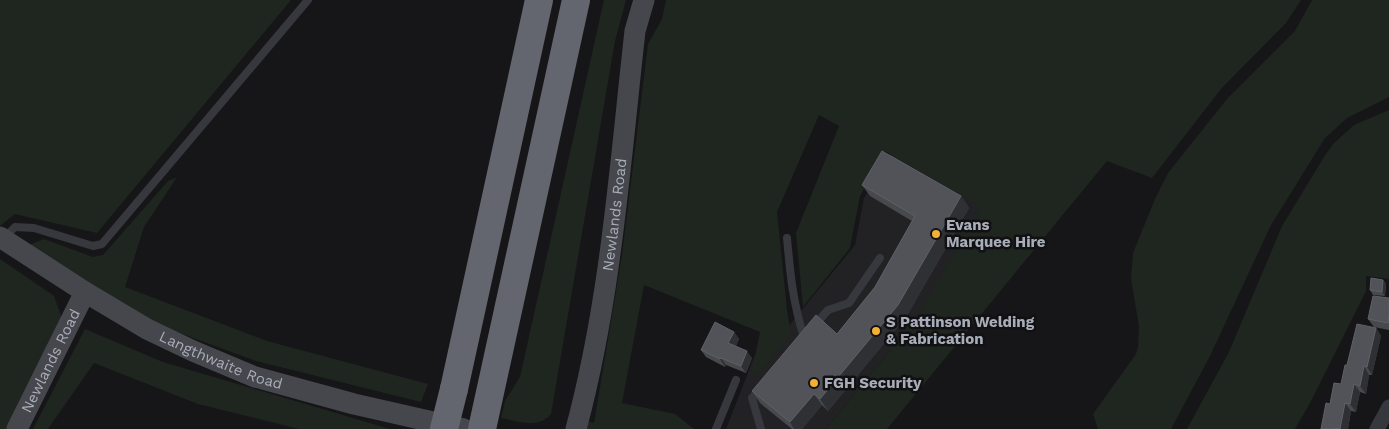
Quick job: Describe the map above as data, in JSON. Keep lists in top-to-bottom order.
{
  "streets": {
    "street": ["Newlands Road", "Langthwaite Road"]
  },
  "crossings": [
    ["Newlands Road", "Langthwaite Road"]
  ],
  "places": ["Evans Marquee Hire", "S Pattinson Welding & Fabrication", "FGH Security"]
}
